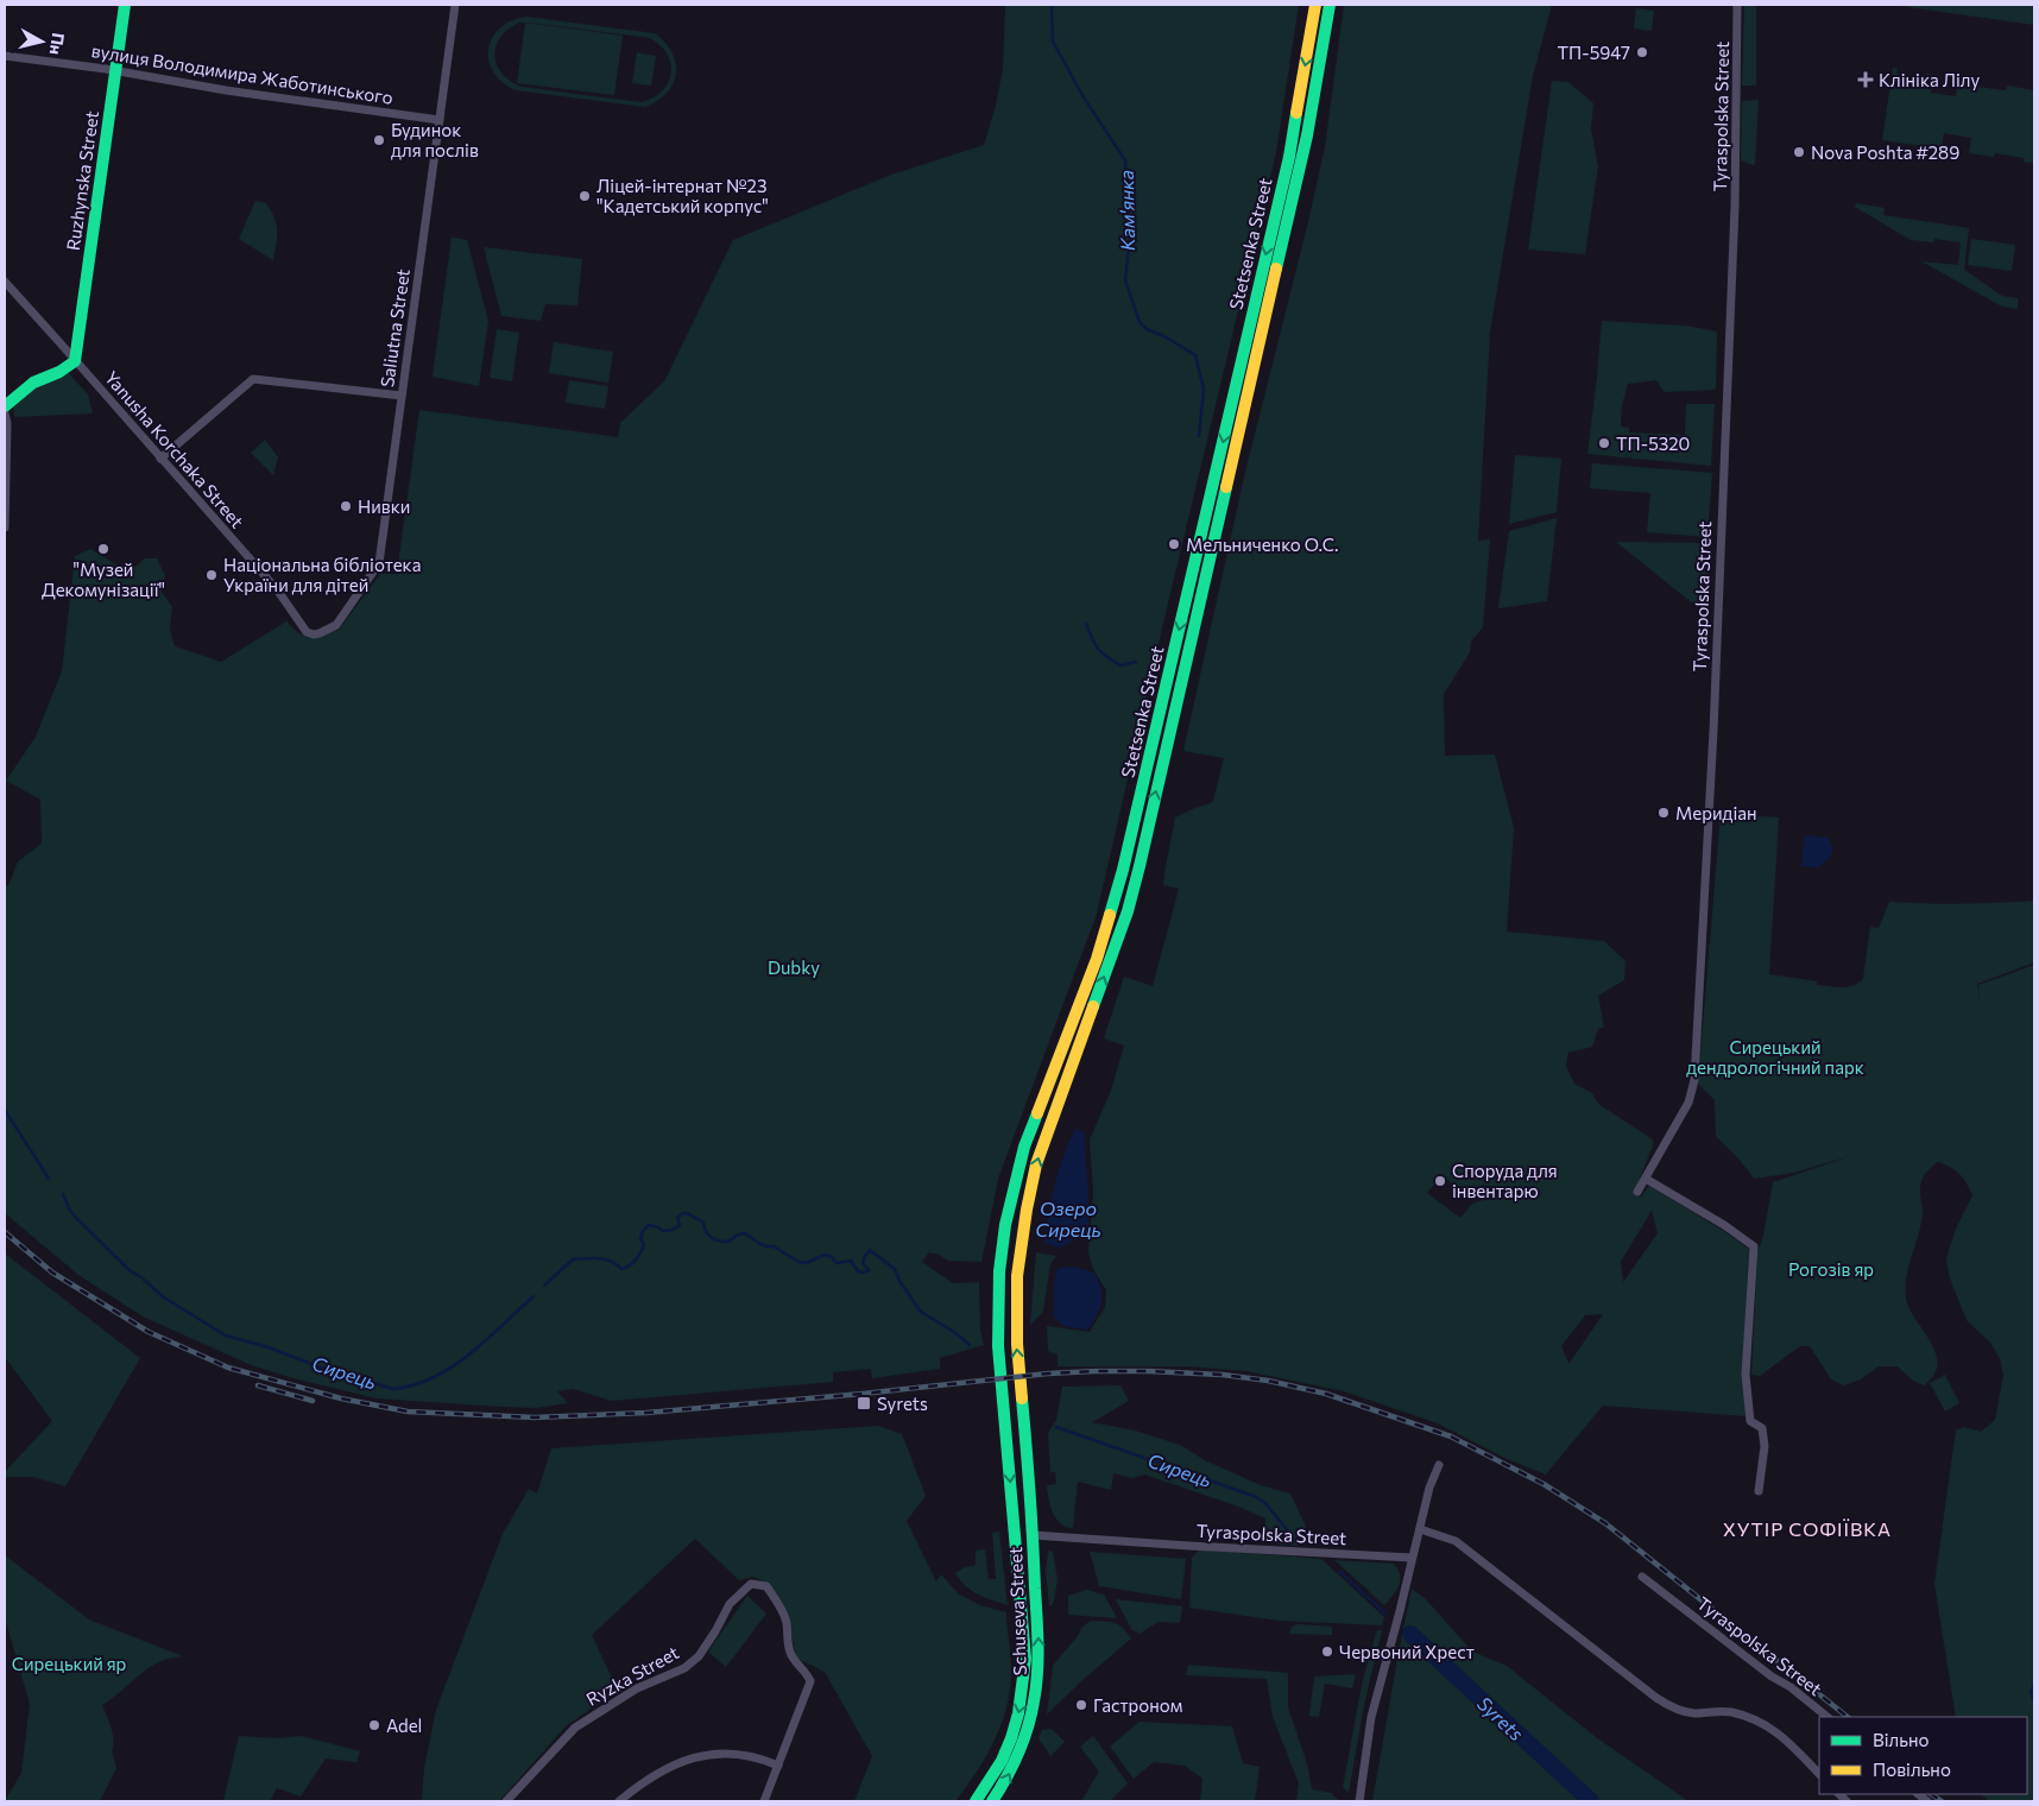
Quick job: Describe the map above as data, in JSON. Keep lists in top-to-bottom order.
{
  "streets": {
    "main road": ["Ruzhynska Street", "Stetsenka Street", "Schuseva Street"],
    "street": [
      "вулиця Володимира Жаботинського",
      "Tyraspolska Street",
      "Saliutna Street",
      "Yanusha Korchaka Street",
      "Ryzka Street"
    ]
  },
  "crossings": [
    ["вулиця Володимира Жаботинського", "Ruzhynska Street"],
    ["вулиця Володимира Жаботинського", "Saliutna Street"],
    ["Tyraspolska Street", "Schuseva Street"],
    ["Ruzhynska Street", "Yanusha Korchaka Street"],
    ["Stetsenka Street", "Schuseva Street"],
    ["Saliutna Street", "Yanusha Korchaka Street"]
  ],
  "districts": ["ХУТІР СОФІЇВКА"],
  "water": [
    "Кам'янка",
    "Озеро Сирець",
    "Сирець",
    "Syrets"
  ],
  "parks": [
    "Dubky",
    "Сирецький дендрологічний парк",
    "Рогозів яр",
    "Сирецький яр"
  ],
  "places": {
    "other": [
      "ТП-5947",
      "Будинок для послів",
      "Nova Poshta #289",
      "Ліцей-інтернат №23 \"Кадетський корпус\"",
      "ТП-5320",
      "Нивки",
      "Мельниченко О.С.",
      "\"Музей Декомунізації\"",
      "Національна бібліотека України для дітей",
      "Меридіан",
      "Споруда для інвентарю",
      "Червоний Хрест",
      "Гастроном",
      "Adel"
    ],
    "health": ["Клініка Лілу"],
    "transit": ["Syrets"]
  },
  "legend": ["Вільно", "Повільно"],
  "north": "right"
}
